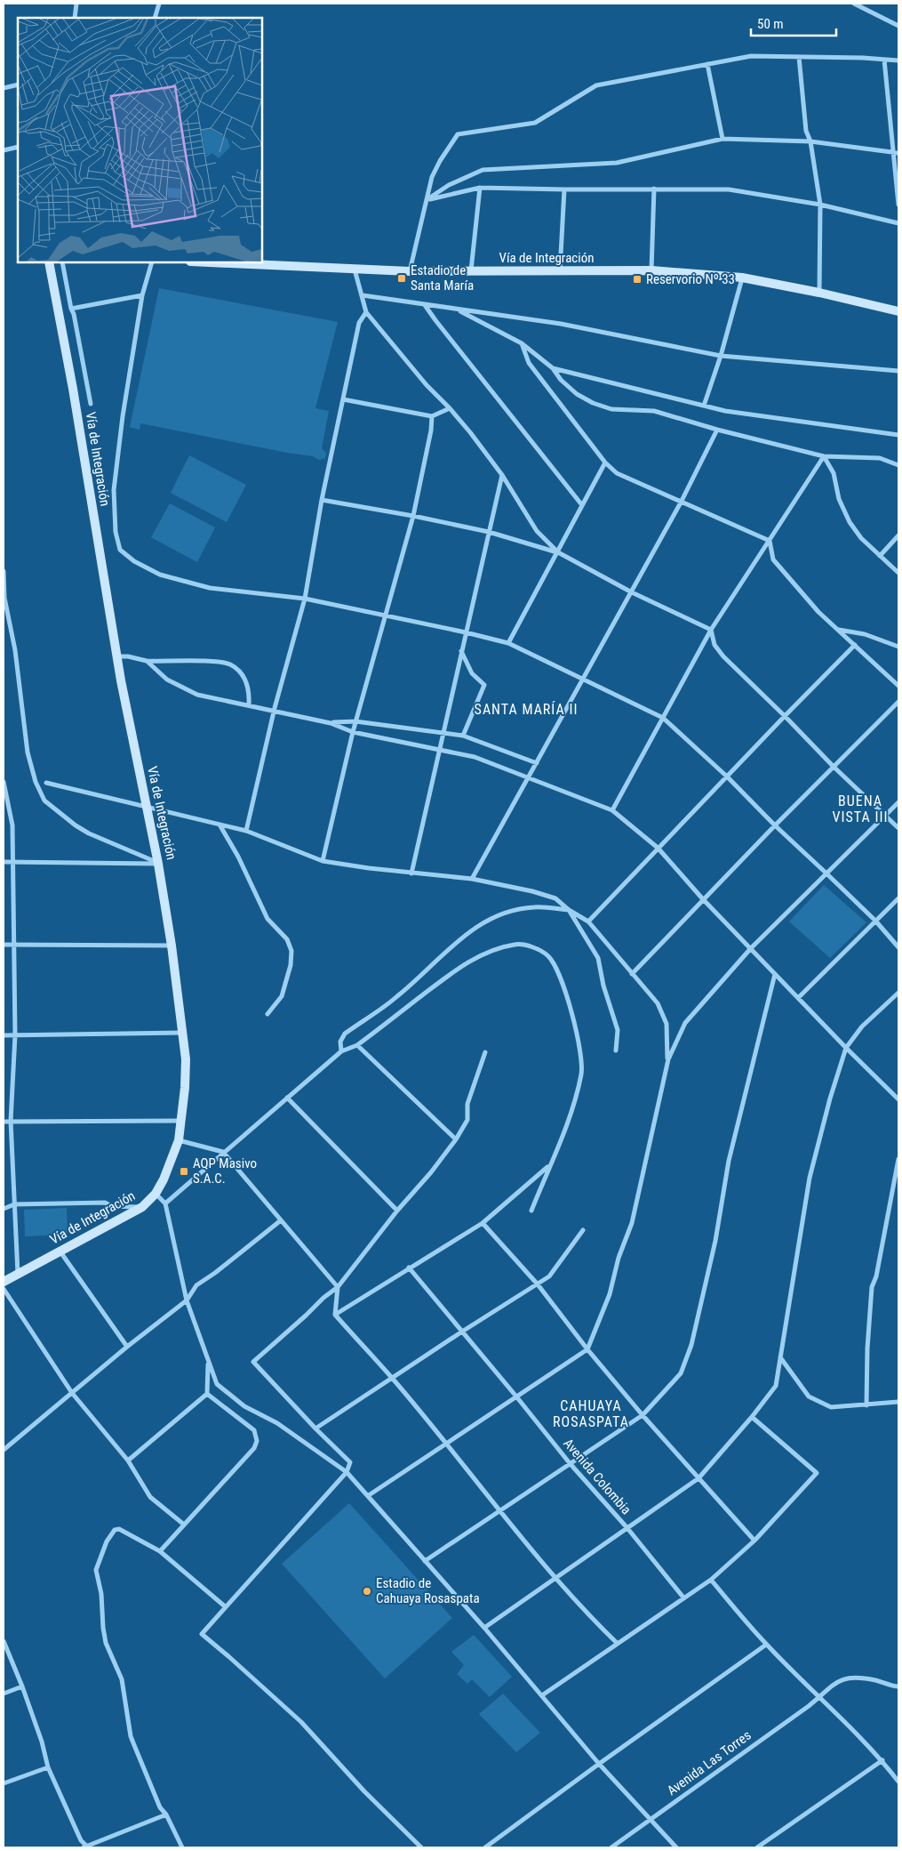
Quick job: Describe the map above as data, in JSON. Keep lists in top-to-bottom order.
{
  "streets": {
    "main road": ["Vía de Integración"],
    "street": ["Avenida Colombia", "Avenida Las Torres"]
  },
  "districts": ["SANTA MARÍA II", "BUENA VISTA III", "CAHUAYA ROSASPATA"],
  "places": {
    "transit": ["Estadio de Santa María", "Reservorio Nº 33", "AQP Masivo S.A.C."],
    "other": ["Estadio de Cahuaya Rosaspata"]
  },
  "scale_bar": "50 m"
}
